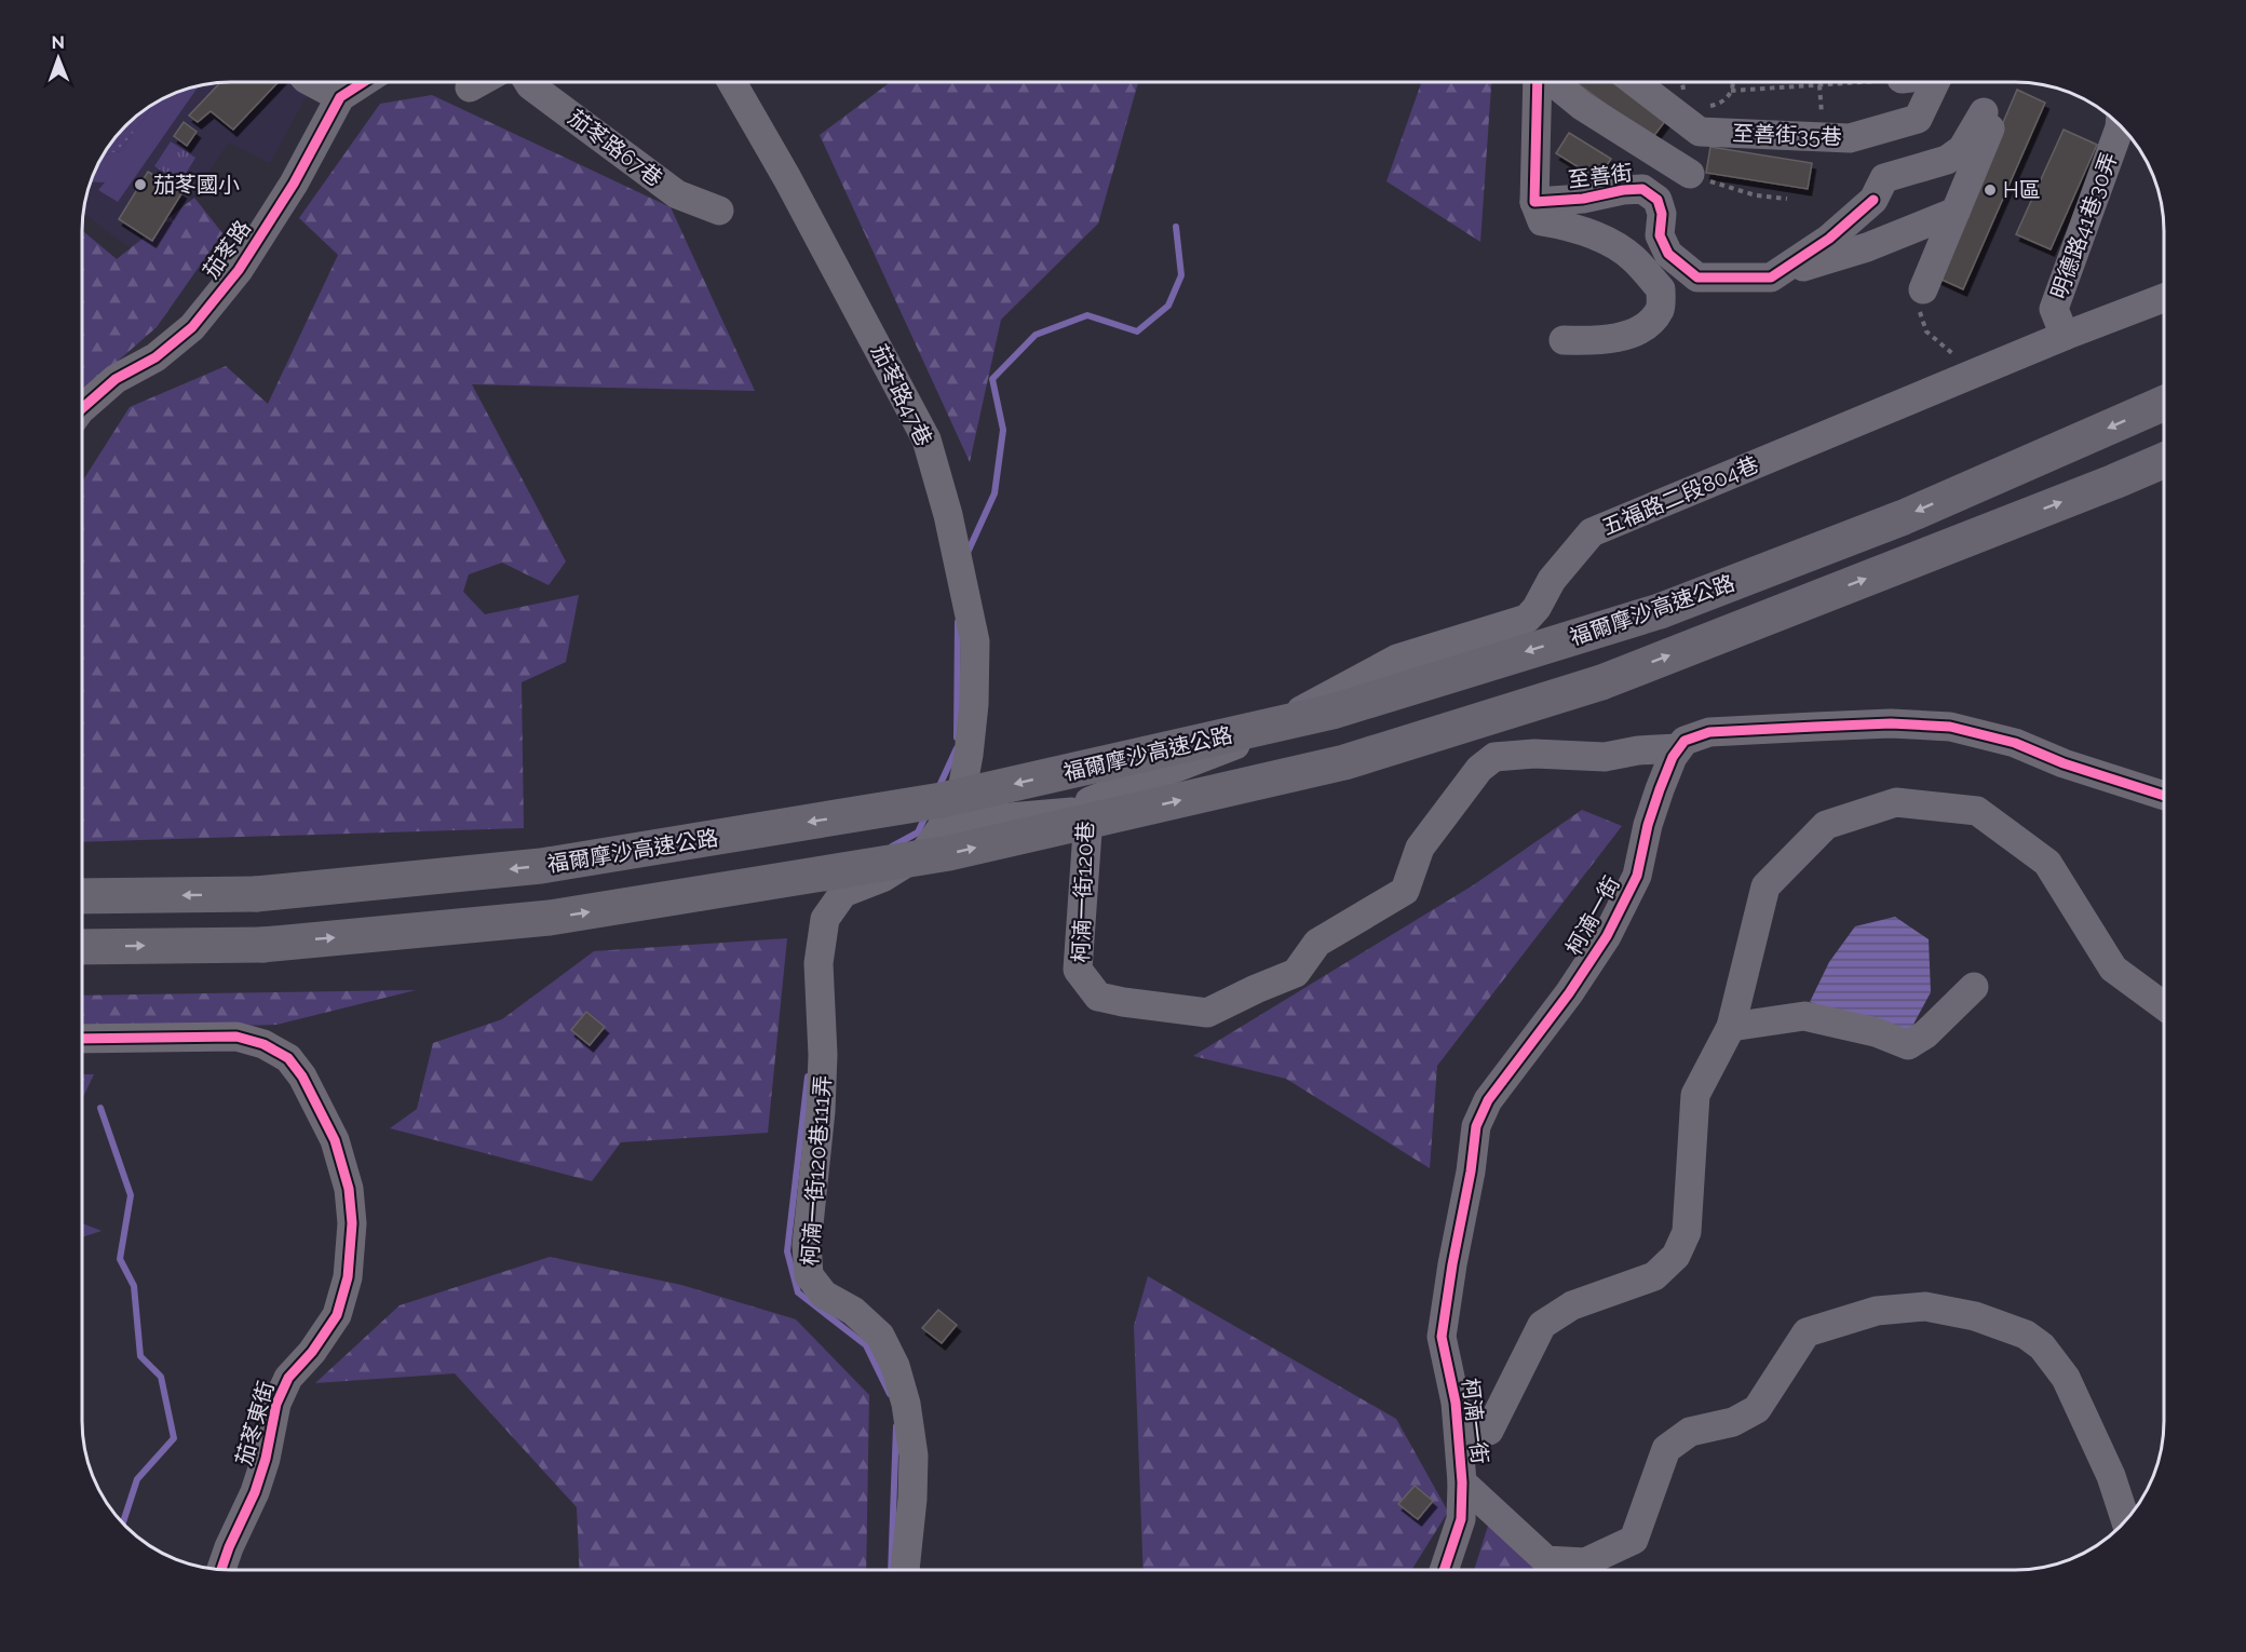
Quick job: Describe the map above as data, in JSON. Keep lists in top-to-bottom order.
{
  "streets": {
    "highway": ["福爾摩沙高速公路"],
    "street": [
      "至善街35巷",
      "茄苳路67巷",
      "至善街",
      "明德路41巷30弄",
      "茄苳路",
      "茄苳路47巷",
      "五福路二段804巷",
      "柯湳一街120巷",
      "柯湳一街",
      "柯湳一街120巷111弄",
      "茄苳東街"
    ]
  },
  "crossings": [
    ["明德路41巷30弄", "五福路二段804巷"],
    ["茄苳路47巷", "柯湳一街120巷"],
    ["茄苳路47巷", "柯湳一街120巷111弄"],
    ["五福路二段804巷", "柯湳一街120巷"],
    ["柯湳一街120巷", "柯湳一街"],
    ["柯湳一街120巷", "柯湳一街120巷111弄"]
  ],
  "places": ["茄苳國小", "H區"],
  "north": "top"
}
